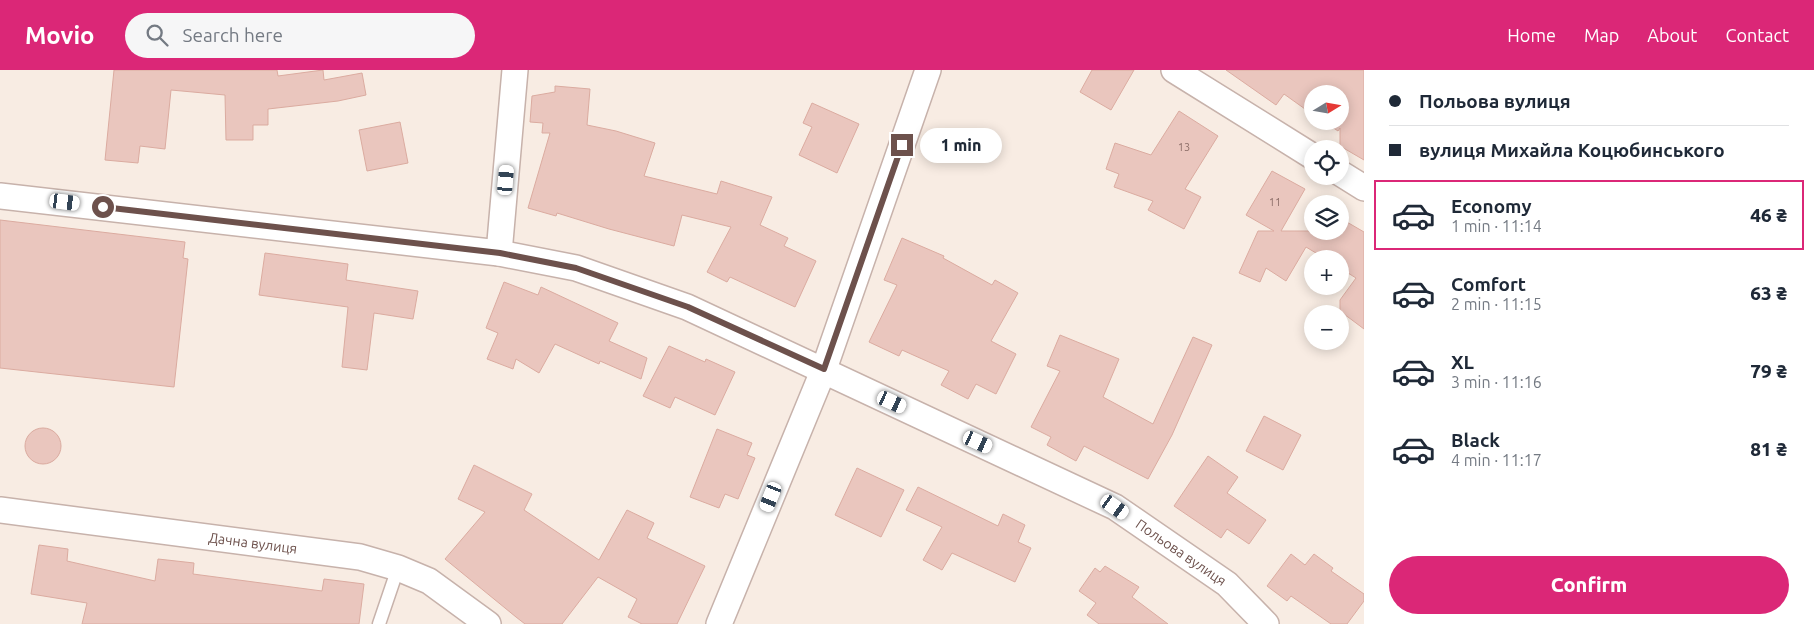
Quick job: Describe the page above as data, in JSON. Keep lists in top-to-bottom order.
{
  "streets": {
    "street": ["Дачна вулиця", "Польова вулиця"]
  },
  "house_numbers": ["13", "11"],
  "north": "right",
  "page": {
    "header": "Movio",
    "search": "Search here",
    "nav": [
      "Home",
      "Map",
      "About",
      "Contact"
    ],
    "banner": ["Польова вулиця", "вулиця Михайла Коцюбинського"],
    "map_buttons": ["+", "−"],
    "bubble": "1 min",
    "list": [
      {
        "name": "Economy",
        "note": "1 min · 11:14",
        "value": "46 ₴"
      },
      {
        "name": "Comfort",
        "note": "2 min · 11:15",
        "value": "63 ₴"
      },
      {
        "name": "XL",
        "note": "3 min · 11:16",
        "value": "79 ₴"
      },
      {
        "name": "Black",
        "note": "4 min · 11:17",
        "value": "81 ₴"
      }
    ],
    "buttons": "Confirm"
  }
}
